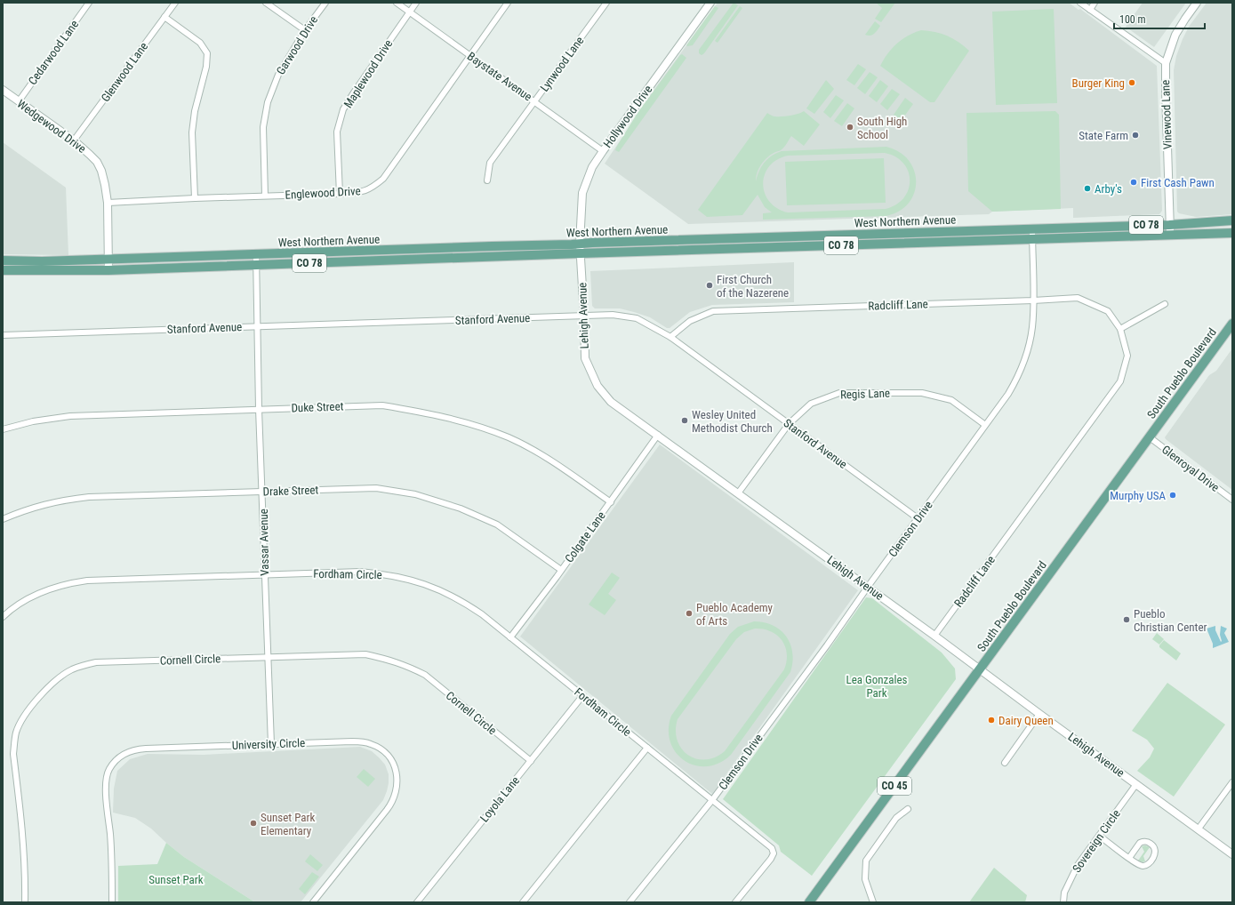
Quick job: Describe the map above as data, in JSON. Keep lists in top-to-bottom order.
{
  "streets": {
    "main road": [
      "West Northern Avenue",
      "CO 78",
      "South Pueblo Boulevard",
      "CO 45"
    ],
    "street": [
      "Garwood Drive",
      "Cedarwood Lane",
      "Lynwood Lane",
      "Glenwood Lane",
      "Maplewood Drive",
      "Baystate Avenue",
      "Vinewood Lane",
      "Hollywood Drive",
      "Wedgewood Drive",
      "Englewood Drive",
      "Radcliff Lane",
      "Lehigh Avenue",
      "Stanford Avenue",
      "Regis Lane",
      "Duke Street",
      "Glenroyal Drive",
      "Drake Street",
      "Clemson Drive",
      "Colgate Lane",
      "Vassar Avenue",
      "Fordham Circle",
      "Cornell Circle",
      "University Circle",
      "Loyola Lane",
      "Sovereign Circle"
    ]
  },
  "crossings": [
    ["Garwood Drive", "Englewood Drive"],
    ["Cedarwood Lane", "Wedgewood Drive"],
    ["Lynwood Lane", "Baystate Avenue"],
    ["Glenwood Lane", "Wedgewood Drive"],
    ["Maplewood Drive", "Baystate Avenue"],
    ["Maplewood Drive", "Englewood Drive"],
    ["Baystate Avenue", "Hollywood Drive"],
    ["Baystate Avenue", "Englewood Drive"],
    ["Vinewood Lane", "West Northern Avenue"],
    ["Hollywood Drive", "West Northern Avenue"],
    ["Hollywood Drive", "Lehigh Avenue"],
    ["Wedgewood Drive", "Englewood Drive"],
    ["Wedgewood Drive", "West Northern Avenue"],
    ["West Northern Avenue", "Lehigh Avenue"],
    ["West Northern Avenue", "Clemson Drive"],
    ["West Northern Avenue", "Vassar Avenue"],
    ["Radcliff Lane", "Lehigh Avenue"],
    ["Radcliff Lane", "Stanford Avenue"],
    ["Radcliff Lane", "Clemson Drive"],
    ["Lehigh Avenue", "Stanford Avenue"],
    ["Lehigh Avenue", "South Pueblo Boulevard"],
    ["Lehigh Avenue", "Regis Lane"],
    ["Lehigh Avenue", "Clemson Drive"],
    ["Lehigh Avenue", "Colgate Lane"],
    ["Lehigh Avenue", "Sovereign Circle"],
    ["Stanford Avenue", "Regis Lane"],
    ["Stanford Avenue", "Clemson Drive"],
    ["Stanford Avenue", "Vassar Avenue"],
    ["South Pueblo Boulevard", "Glenroyal Drive"],
    ["Regis Lane", "Clemson Drive"],
    ["Duke Street", "Colgate Lane"],
    ["Duke Street", "Vassar Avenue"],
    ["Drake Street", "Colgate Lane"],
    ["Drake Street", "Vassar Avenue"],
    ["Clemson Drive", "Fordham Circle"],
    ["Colgate Lane", "Fordham Circle"],
    ["Vassar Avenue", "Fordham Circle"],
    ["Vassar Avenue", "Cornell Circle"],
    ["Vassar Avenue", "University Circle"],
    ["Fordham Circle", "Loyola Lane"],
    ["Cornell Circle", "Loyola Lane"]
  ],
  "parks": ["Lea Gonzales Park", "Sunset Park"],
  "places": [
    "Burger King",
    "South High School",
    "State Farm",
    "First Cash Pawn",
    "Arby's",
    "First Church of the Nazerene",
    "Wesley United Methodist Church",
    "Murphy USA",
    "Pueblo Academy of Arts",
    "Pueblo Christian Center",
    "Dairy Queen",
    "Sunset Park Elementary"
  ],
  "scale_bar": "100 m"
}
